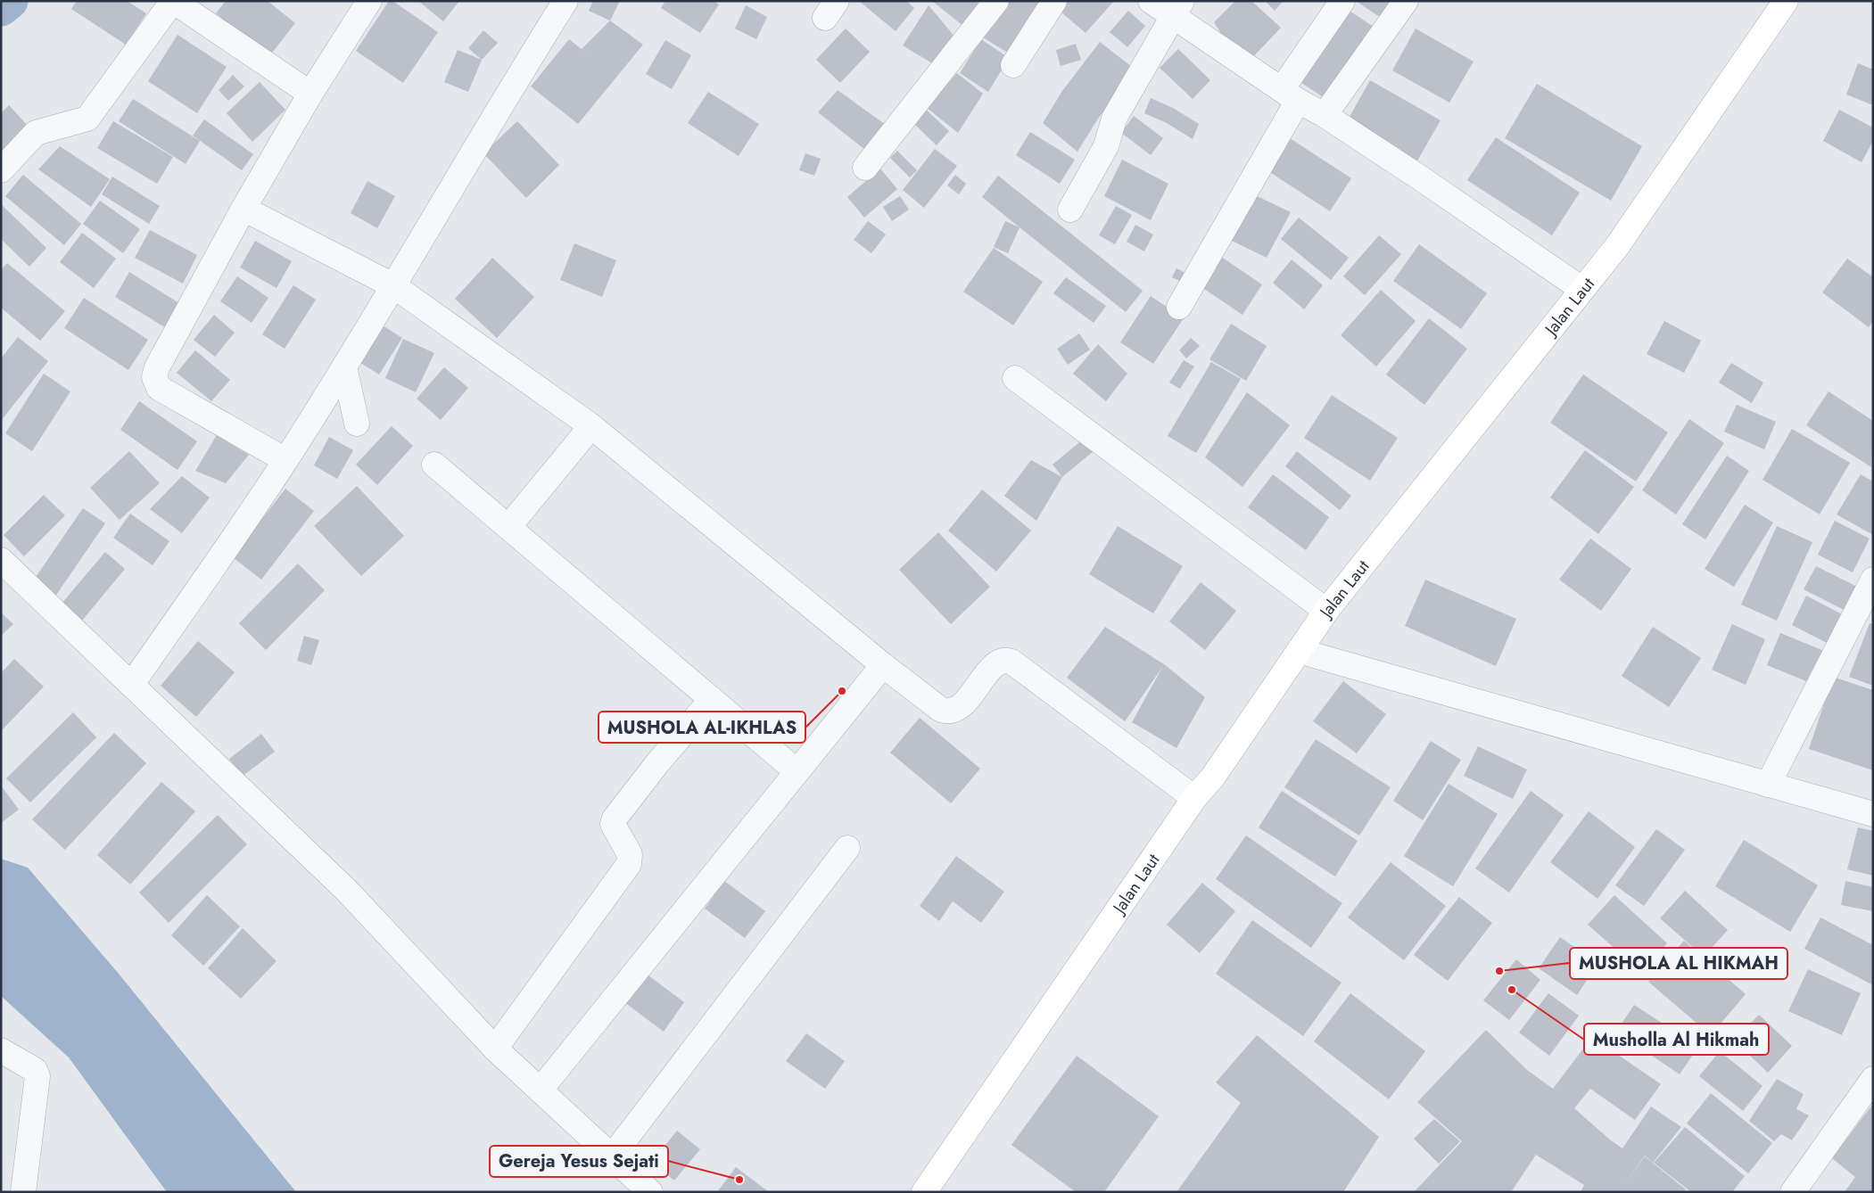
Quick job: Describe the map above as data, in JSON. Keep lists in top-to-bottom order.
{
  "streets": {
    "street": ["Jalan Laut"]
  },
  "places": [
    "MUSHOLA AL-IKHLAS",
    "MUSHOLA AL HIKMAH",
    "Musholla Al Hikmah",
    "Gereja Yesus Sejati"
  ]
}
